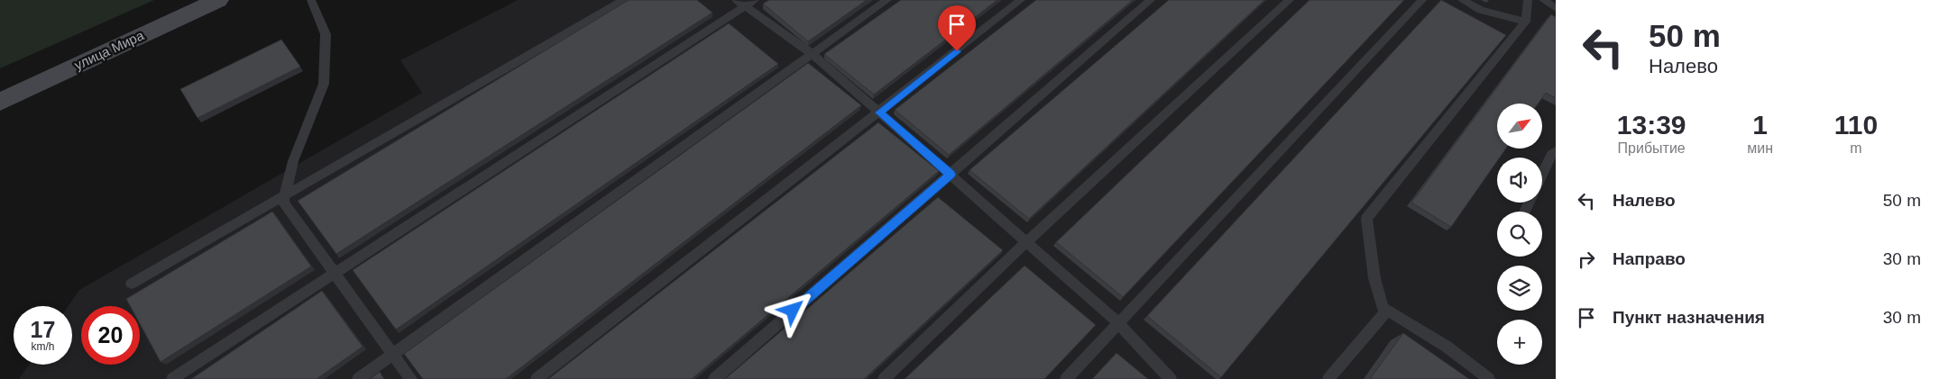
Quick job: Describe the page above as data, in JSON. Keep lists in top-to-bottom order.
{
  "streets": {
    "main road": ["улица Мира"]
  },
  "north": "top right",
  "page": {
    "turn": ["50 m", "Налево"],
    "eta": [
      "13:39",
      "Прибытие",
      "1",
      "мин",
      "110",
      "m"
    ],
    "map_buttons": "+",
    "list": [
      {
        "name": "Налево",
        "value": "50 m"
      },
      {
        "name": "Направо",
        "value": "30 m"
      },
      {
        "name": "Пункт назначения",
        "value": "30 m"
      }
    ],
    "speed": "17 km/h",
    "limit": "20"
  }
}
